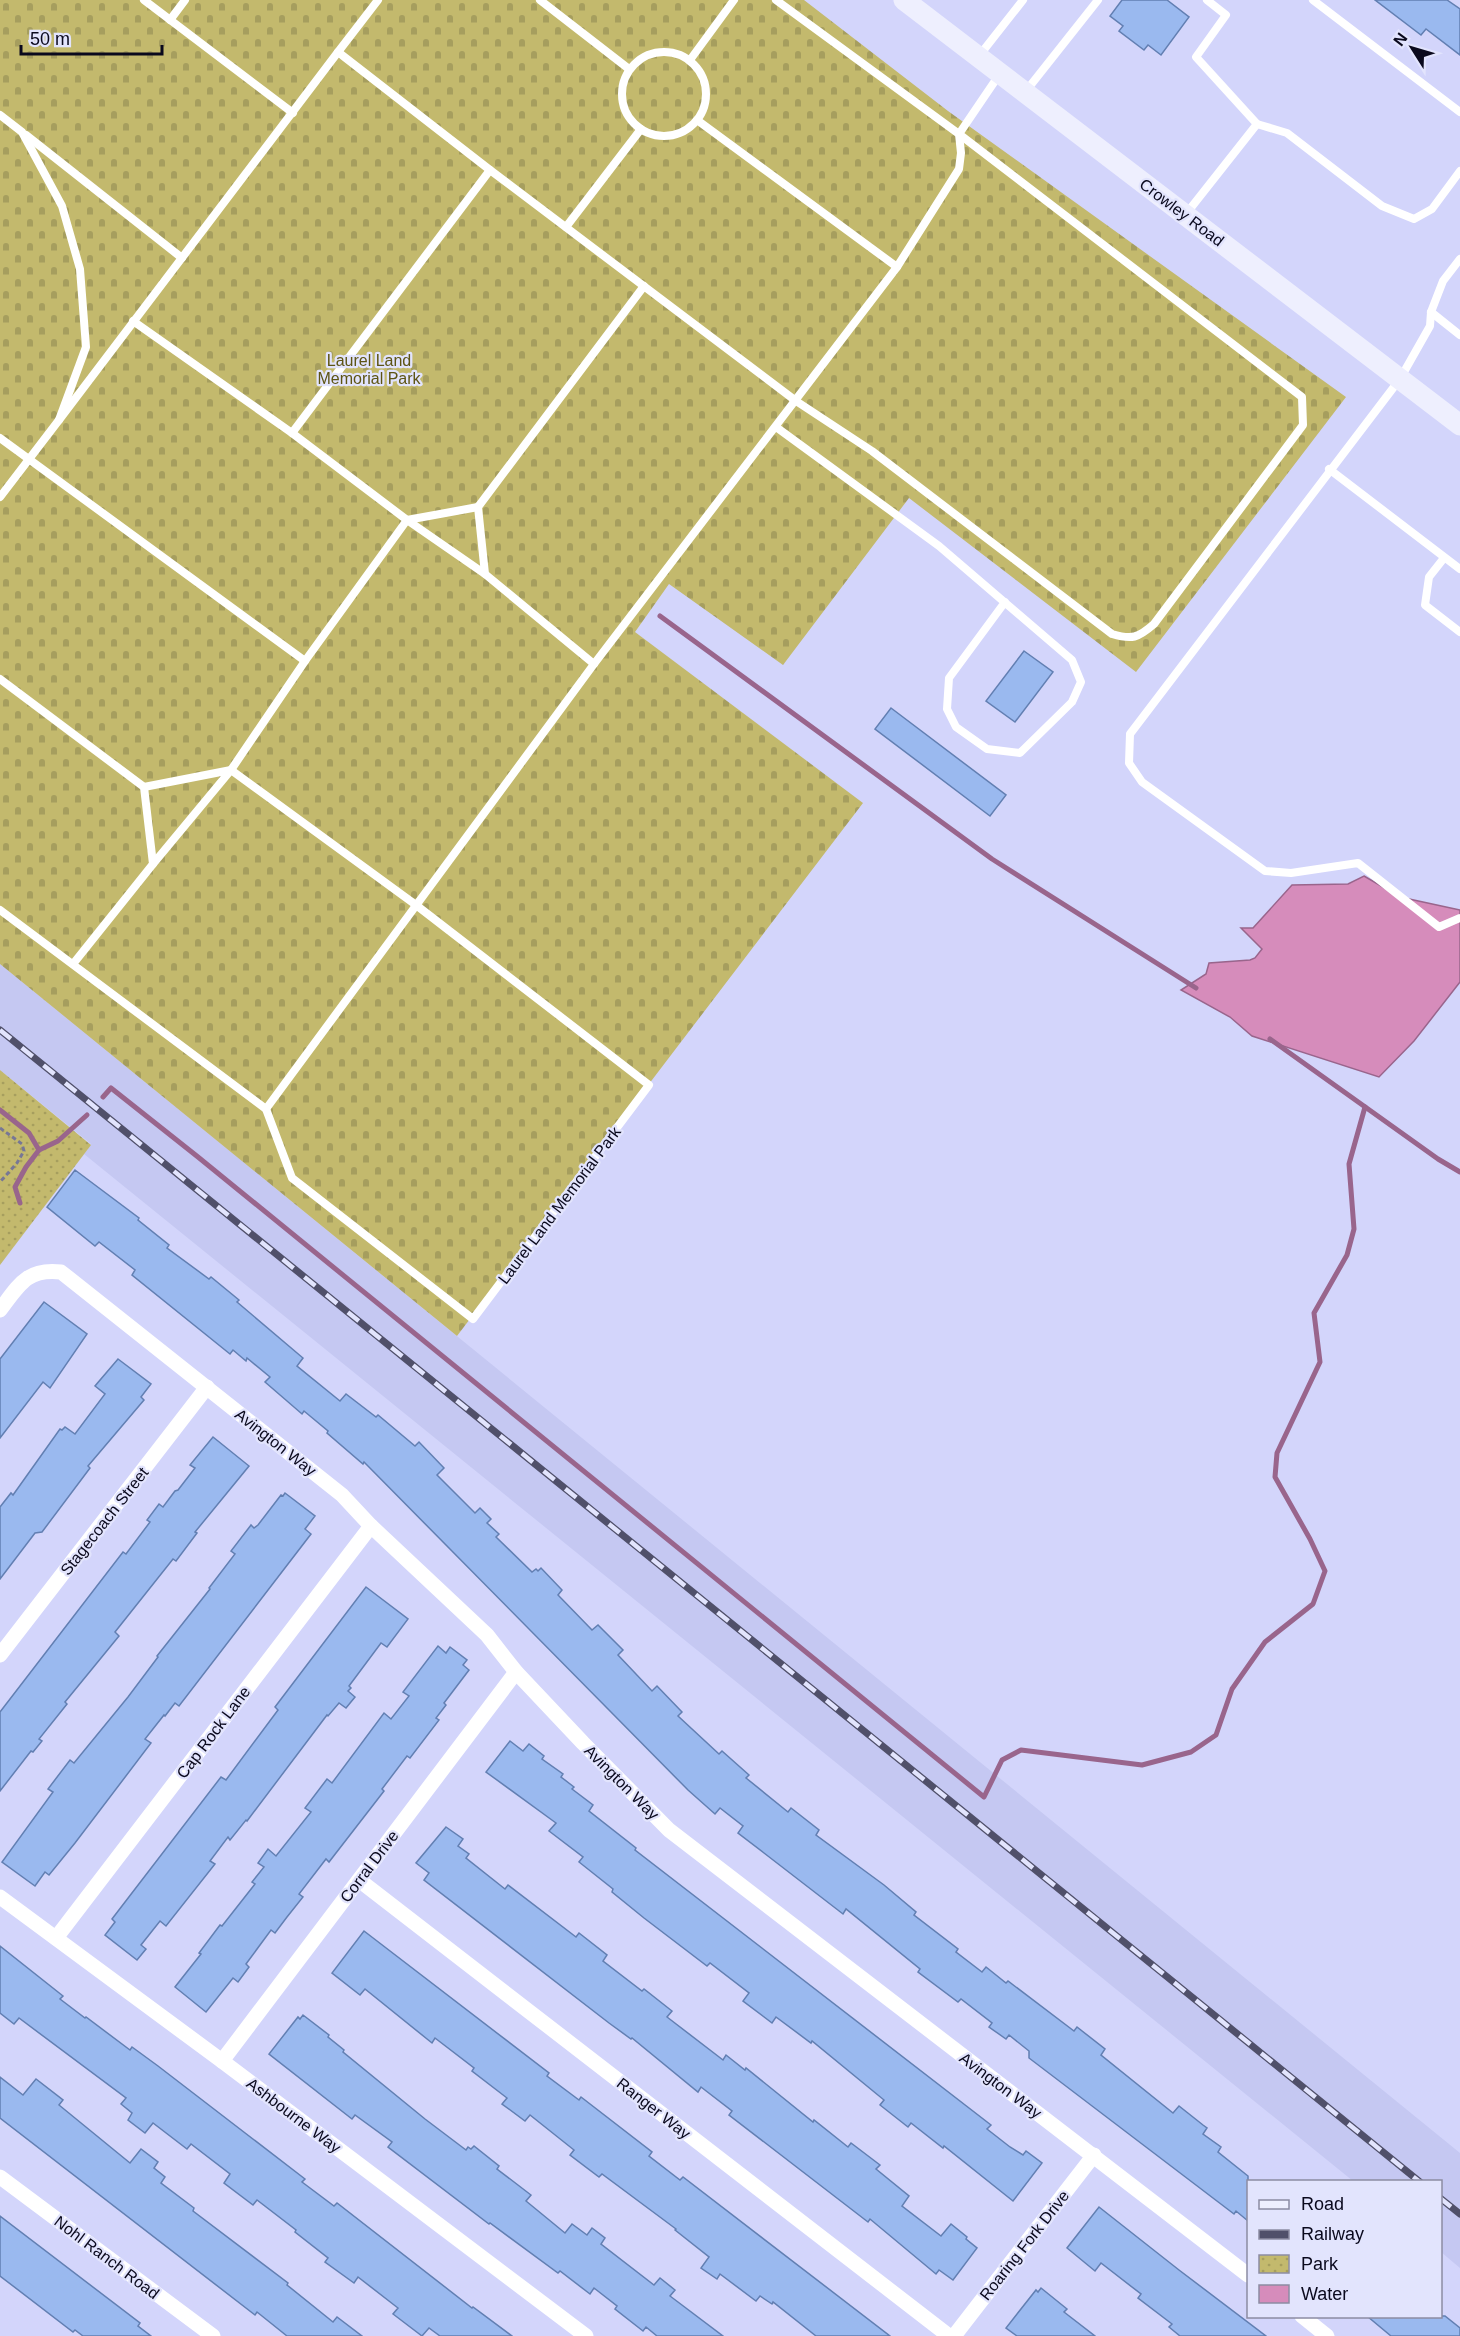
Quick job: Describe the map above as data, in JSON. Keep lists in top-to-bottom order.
{
  "streets": {
    "main road": ["Crowley Road"],
    "street": [
      "Avington Way",
      "Stagecoach Street",
      "Cap Rock Lane",
      "Corral Drive",
      "Ranger Way",
      "Ashbourne Way",
      "Roaring Fork Drive",
      "Nohl Ranch Road"
    ],
    "lane": ["Laurel Land Memorial Park"]
  },
  "crossings": [
    ["Avington Way", "Stagecoach Street"],
    ["Avington Way", "Cap Rock Lane"],
    ["Avington Way", "Corral Drive"],
    ["Avington Way", "Roaring Fork Drive"],
    ["Cap Rock Lane", "Ashbourne Way"],
    ["Corral Drive", "Ranger Way"],
    ["Corral Drive", "Ashbourne Way"]
  ],
  "parks": ["Laurel Land Memorial Park"],
  "legend": [
    "Road",
    "Railway",
    "Park",
    "Water"
  ],
  "scale_bar": "50 m",
  "north": "top left"
}
